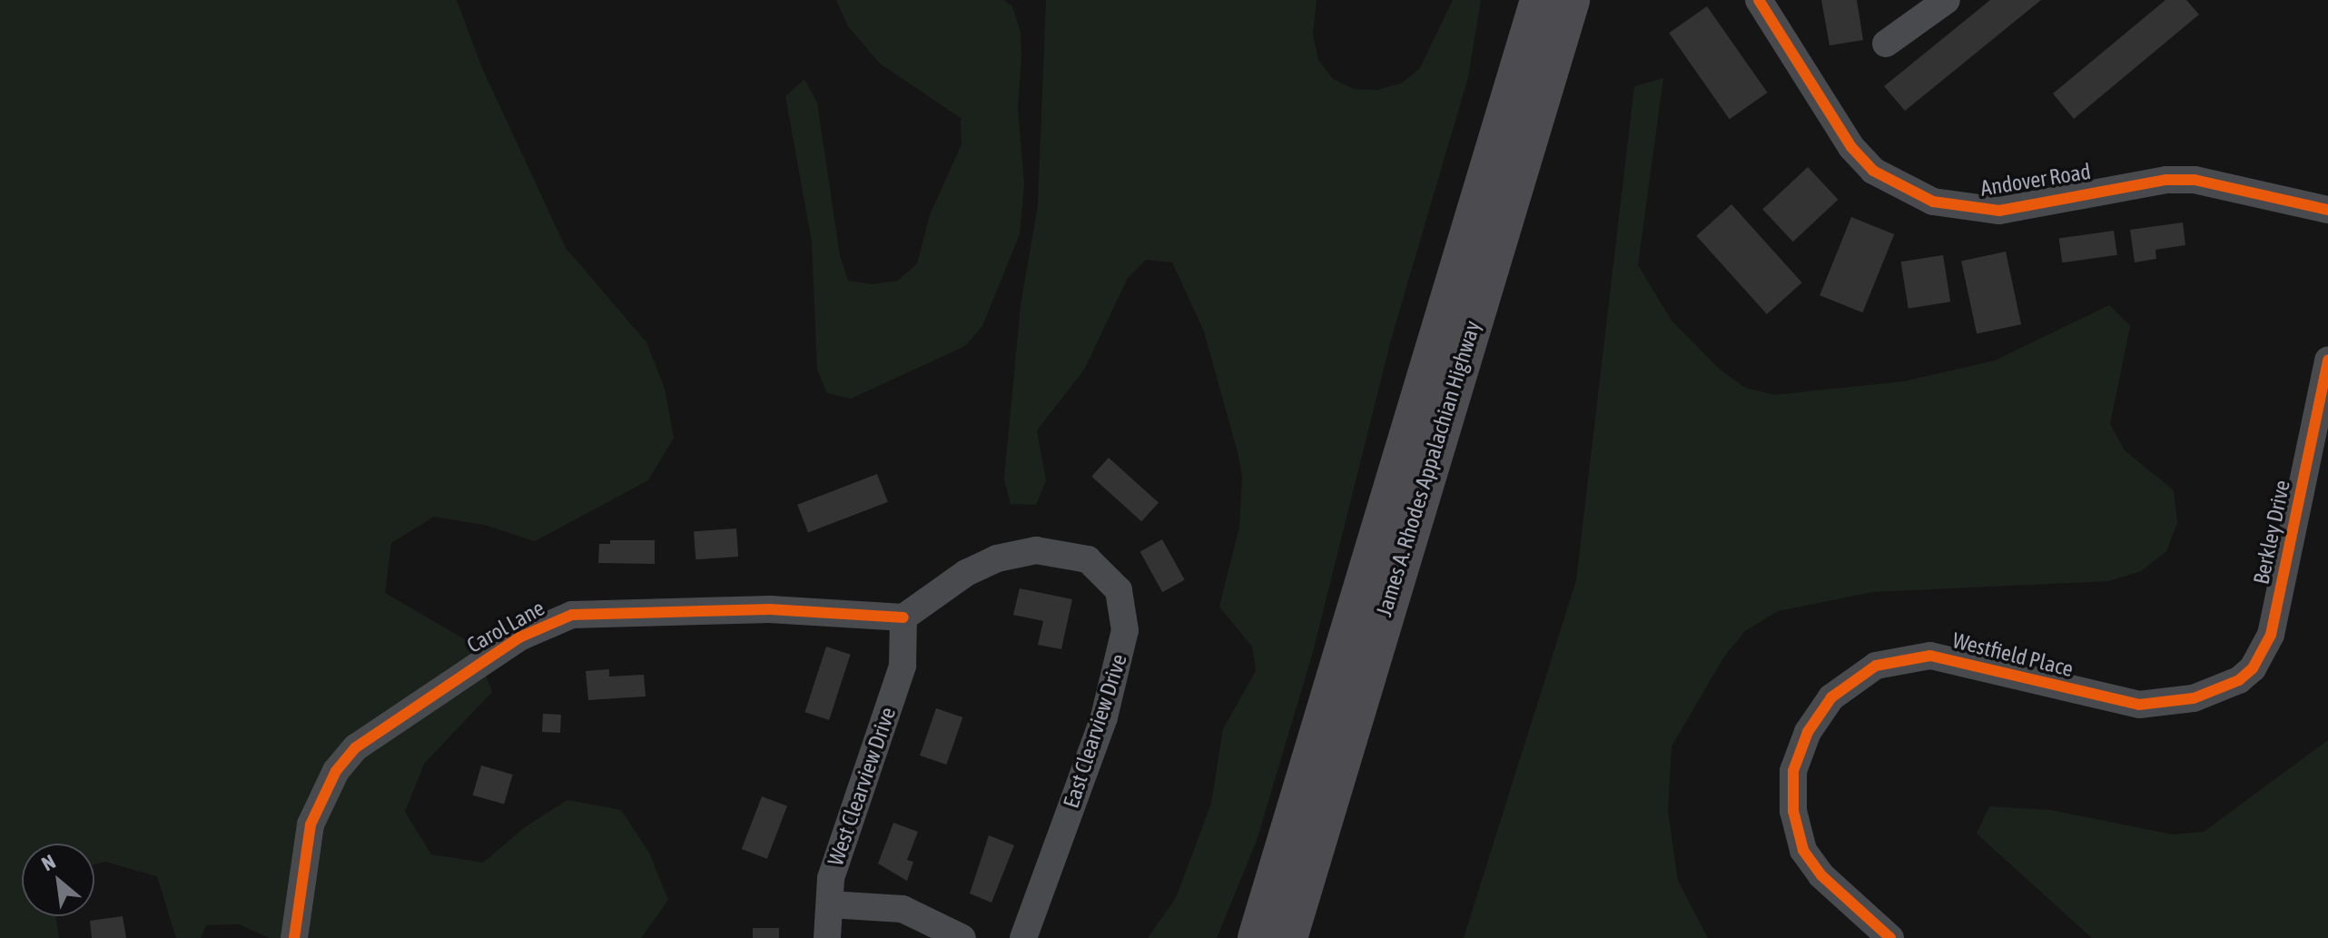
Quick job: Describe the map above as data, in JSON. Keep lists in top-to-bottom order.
{
  "streets": {
    "highway": ["James A. Rhodes Appalachian Highway"],
    "street": [
      "Andover Road",
      "Berkley Drive",
      "Carol Lane",
      "Westfield Place",
      "East Clearview Drive",
      "West Clearview Drive"
    ]
  },
  "crossings": [
    ["Berkley Drive", "Westfield Place"],
    ["Carol Lane", "East Clearview Drive"],
    ["Carol Lane", "West Clearview Drive"],
    ["East Clearview Drive", "West Clearview Drive"]
  ],
  "north": "top left"
}
